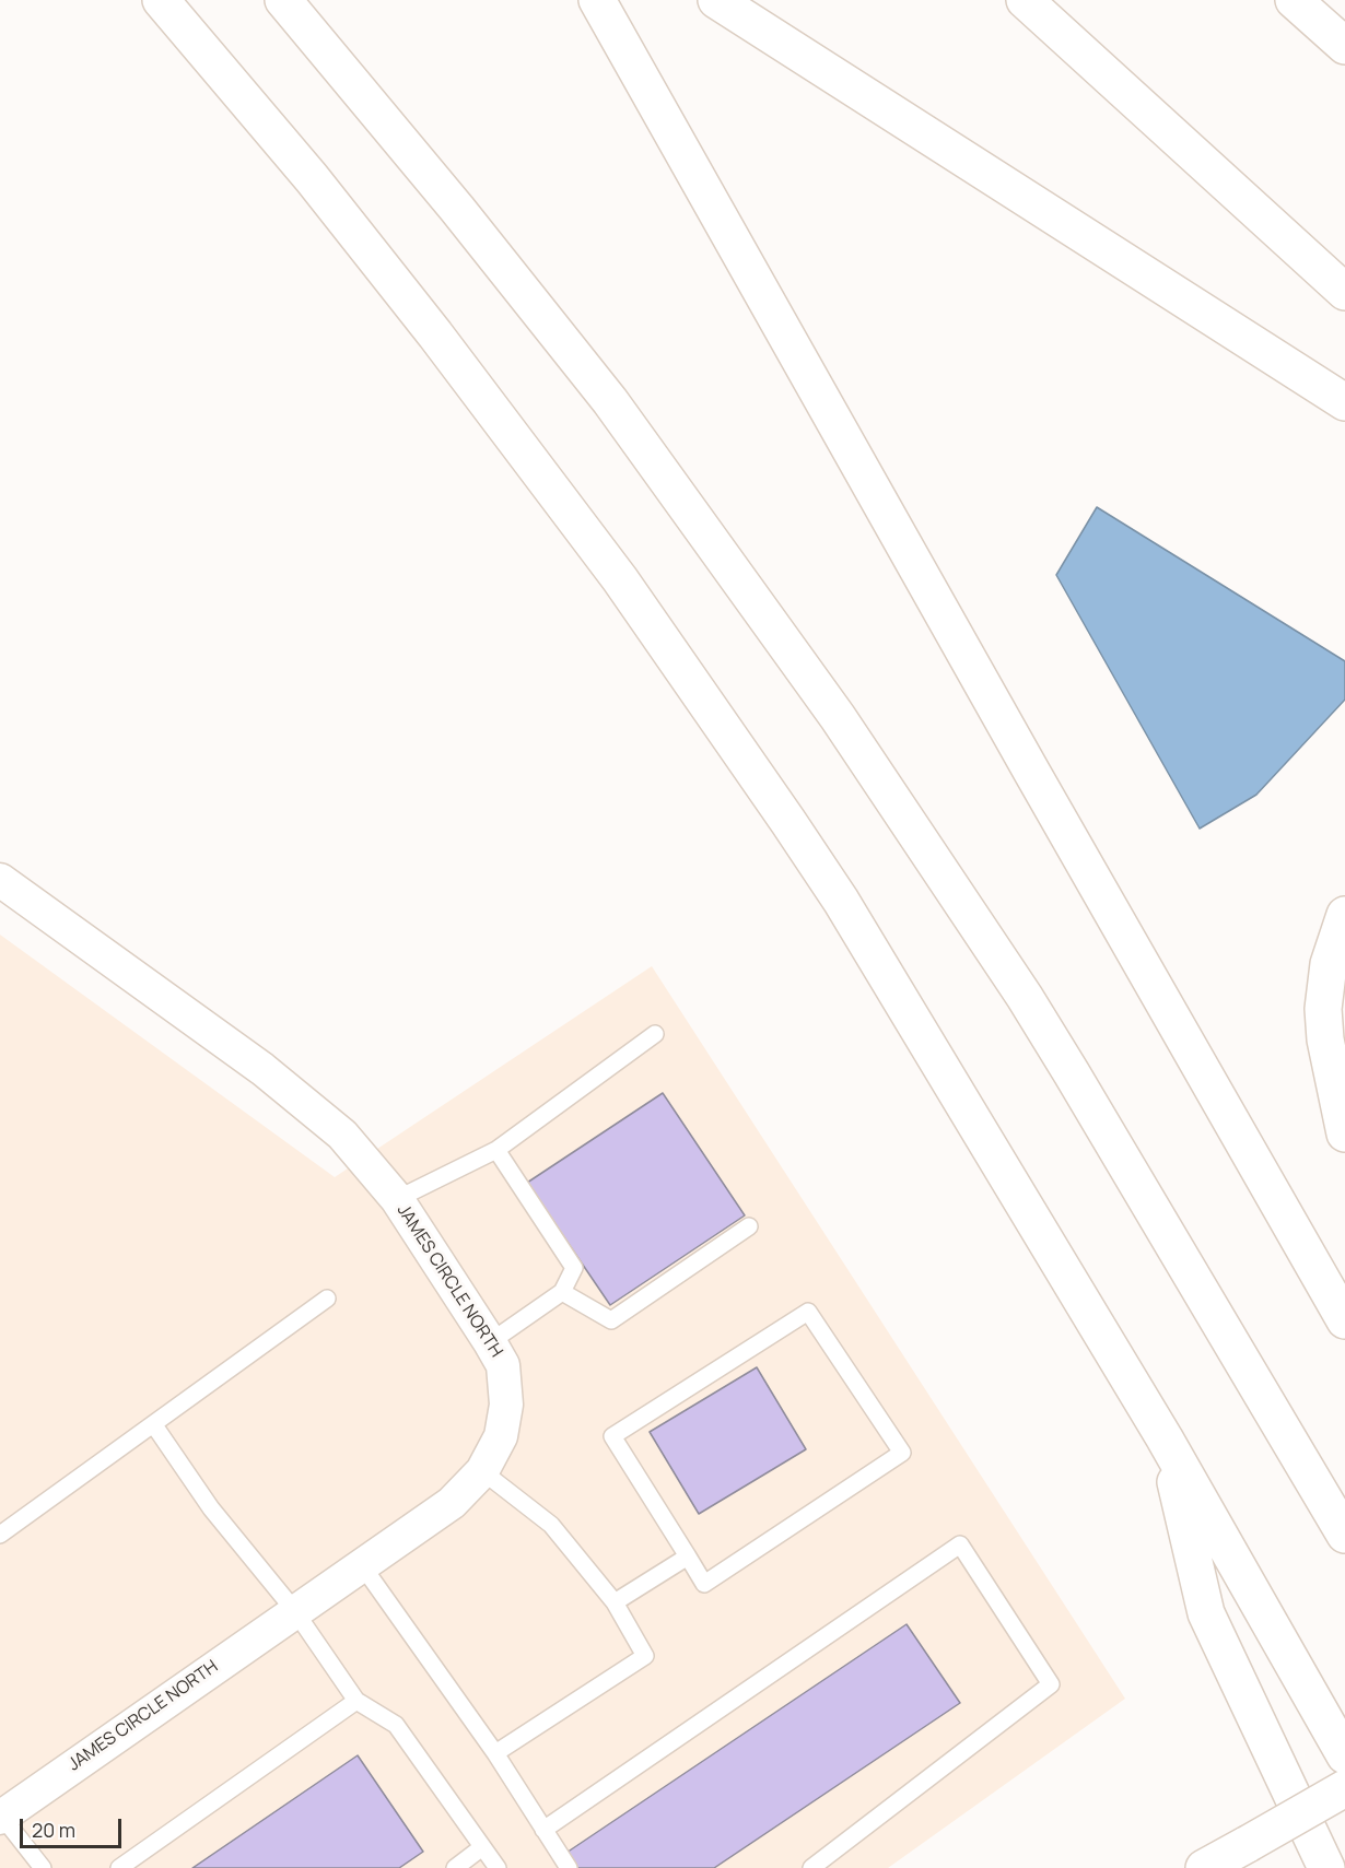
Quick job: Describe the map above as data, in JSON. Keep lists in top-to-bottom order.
{
  "streets": {
    "street": ["JAMES CIRCLE NORTH"]
  },
  "scale_bar": "20 m"
}
